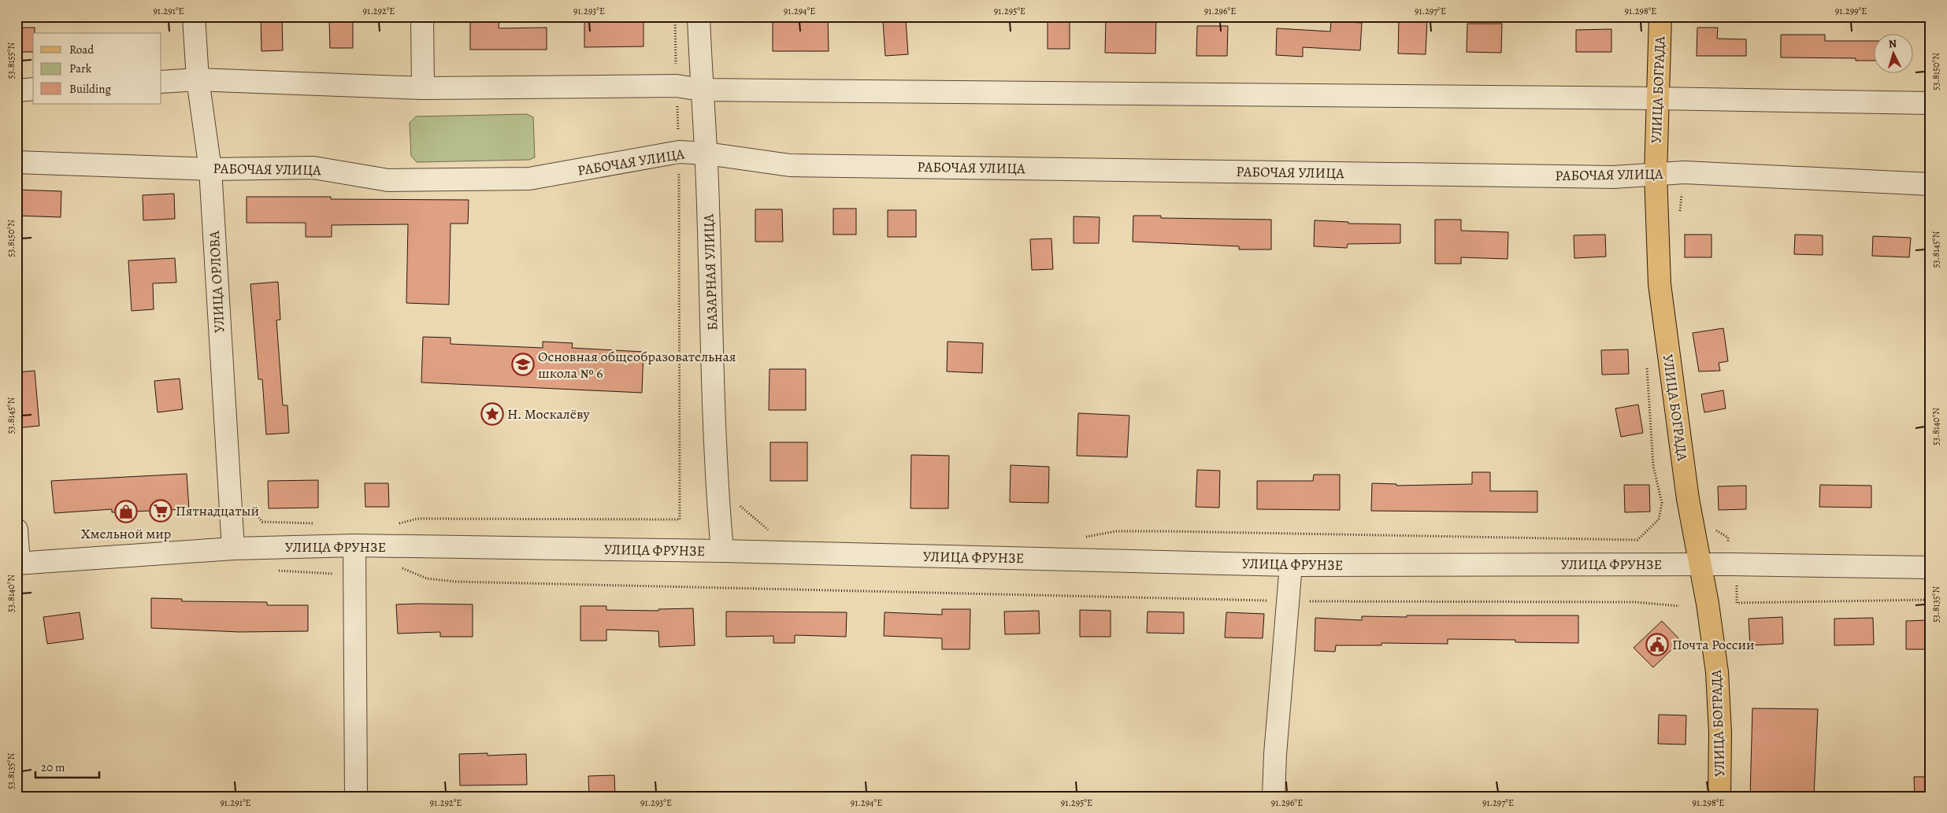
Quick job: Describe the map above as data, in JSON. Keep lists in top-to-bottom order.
{
  "streets": {
    "main road": ["УЛИЦА БОГРАДА"],
    "street": [
      "РАБОЧАЯ УЛИЦА",
      "БАЗАРНАЯ УЛИЦА",
      "УЛИЦА ОРЛОВА",
      "УЛИЦА ФРУНЗЕ"
    ]
  },
  "crossings": [
    ["УЛИЦА БОГРАДА", "РАБОЧАЯ УЛИЦА"],
    ["УЛИЦА БОГРАДА", "УЛИЦА ФРУНЗЕ"],
    ["РАБОЧАЯ УЛИЦА", "БАЗАРНАЯ УЛИЦА"],
    ["РАБОЧАЯ УЛИЦА", "УЛИЦА ОРЛОВА"],
    ["БАЗАРНАЯ УЛИЦА", "УЛИЦА ФРУНЗЕ"],
    ["УЛИЦА ОРЛОВА", "УЛИЦА ФРУНЗЕ"]
  ],
  "places": {
    "school or university": ["Основная общеобразовательная школа № 6"],
    "place": ["Н. Москалёву"],
    "supermarket": ["Пятнадцатый"],
    "shop": ["Хмельной мир"],
    "public building": ["Почта России"]
  },
  "legend": ["Road", "Park", "Building"],
  "scale_bar": "20 m",
  "north": "top",
  "coordinates": [
    "91.291°E",
    "91.292°E",
    "91.293°E",
    "91.294°E",
    "91.295°E",
    "91.296°E",
    "91.297°E",
    "91.298°E",
    "91.299°E",
    "53.8155°N",
    "53.8150°N",
    "53.8145°N",
    "53.8140°N",
    "53.8135°N"
  ]
}
